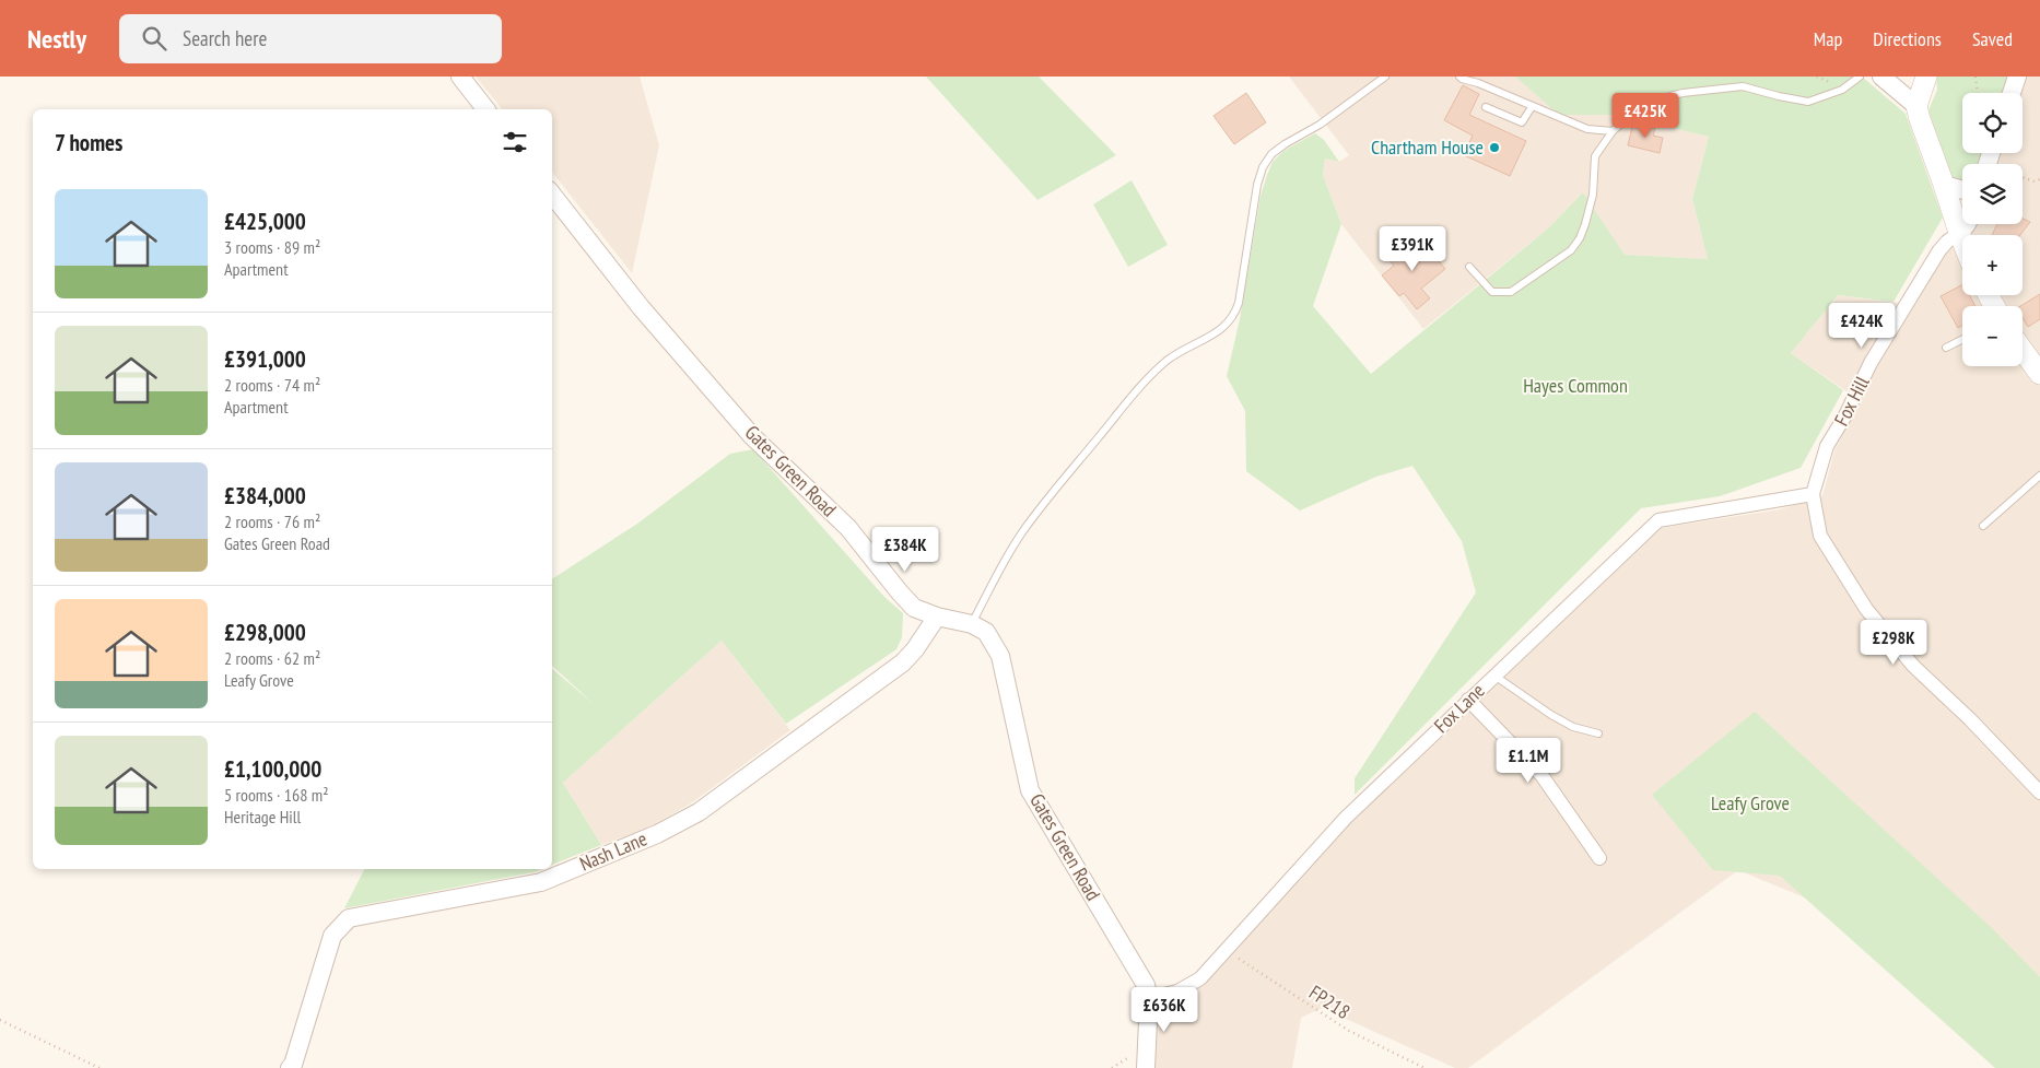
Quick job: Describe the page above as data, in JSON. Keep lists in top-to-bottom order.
{
  "streets": {
    "street": [
      "Fox Hill",
      "Gates Green Road",
      "Fox Lane",
      "Nash Lane"
    ],
    "path": ["FP218"]
  },
  "crossings": [
    ["Fox Hill", "Fox Lane"],
    ["Gates Green Road", "Fox Lane"],
    ["Gates Green Road", "Nash Lane"],
    ["Fox Lane", "FP218"]
  ],
  "parks": ["Hayes Common", "Leafy Grove"],
  "places": ["Chartham House"],
  "page": {
    "header": "Nestly",
    "search": "Search here",
    "nav": ["Map", "Directions", "Saved"],
    "map_buttons": ["+", "−"],
    "price": [
      "£425K",
      "£391K",
      "£424K",
      "£384K",
      "£298K",
      "£1.1M",
      "£636K"
    ],
    "heading": "7 homes",
    "list": [
      {
        "name": "£425,000",
        "note": "3 rooms · 89 m² · Apartment"
      },
      {
        "name": "£391,000",
        "note": "2 rooms · 74 m² · Apartment"
      },
      {
        "name": "£384,000",
        "note": "2 rooms · 76 m² · Gates Green Road"
      },
      {
        "name": "£298,000",
        "note": "2 rooms · 62 m² · Leafy Grove"
      },
      {
        "name": "£1,100,000",
        "note": "5 rooms · 168 m² · Heritage Hill"
      }
    ]
  }
}
